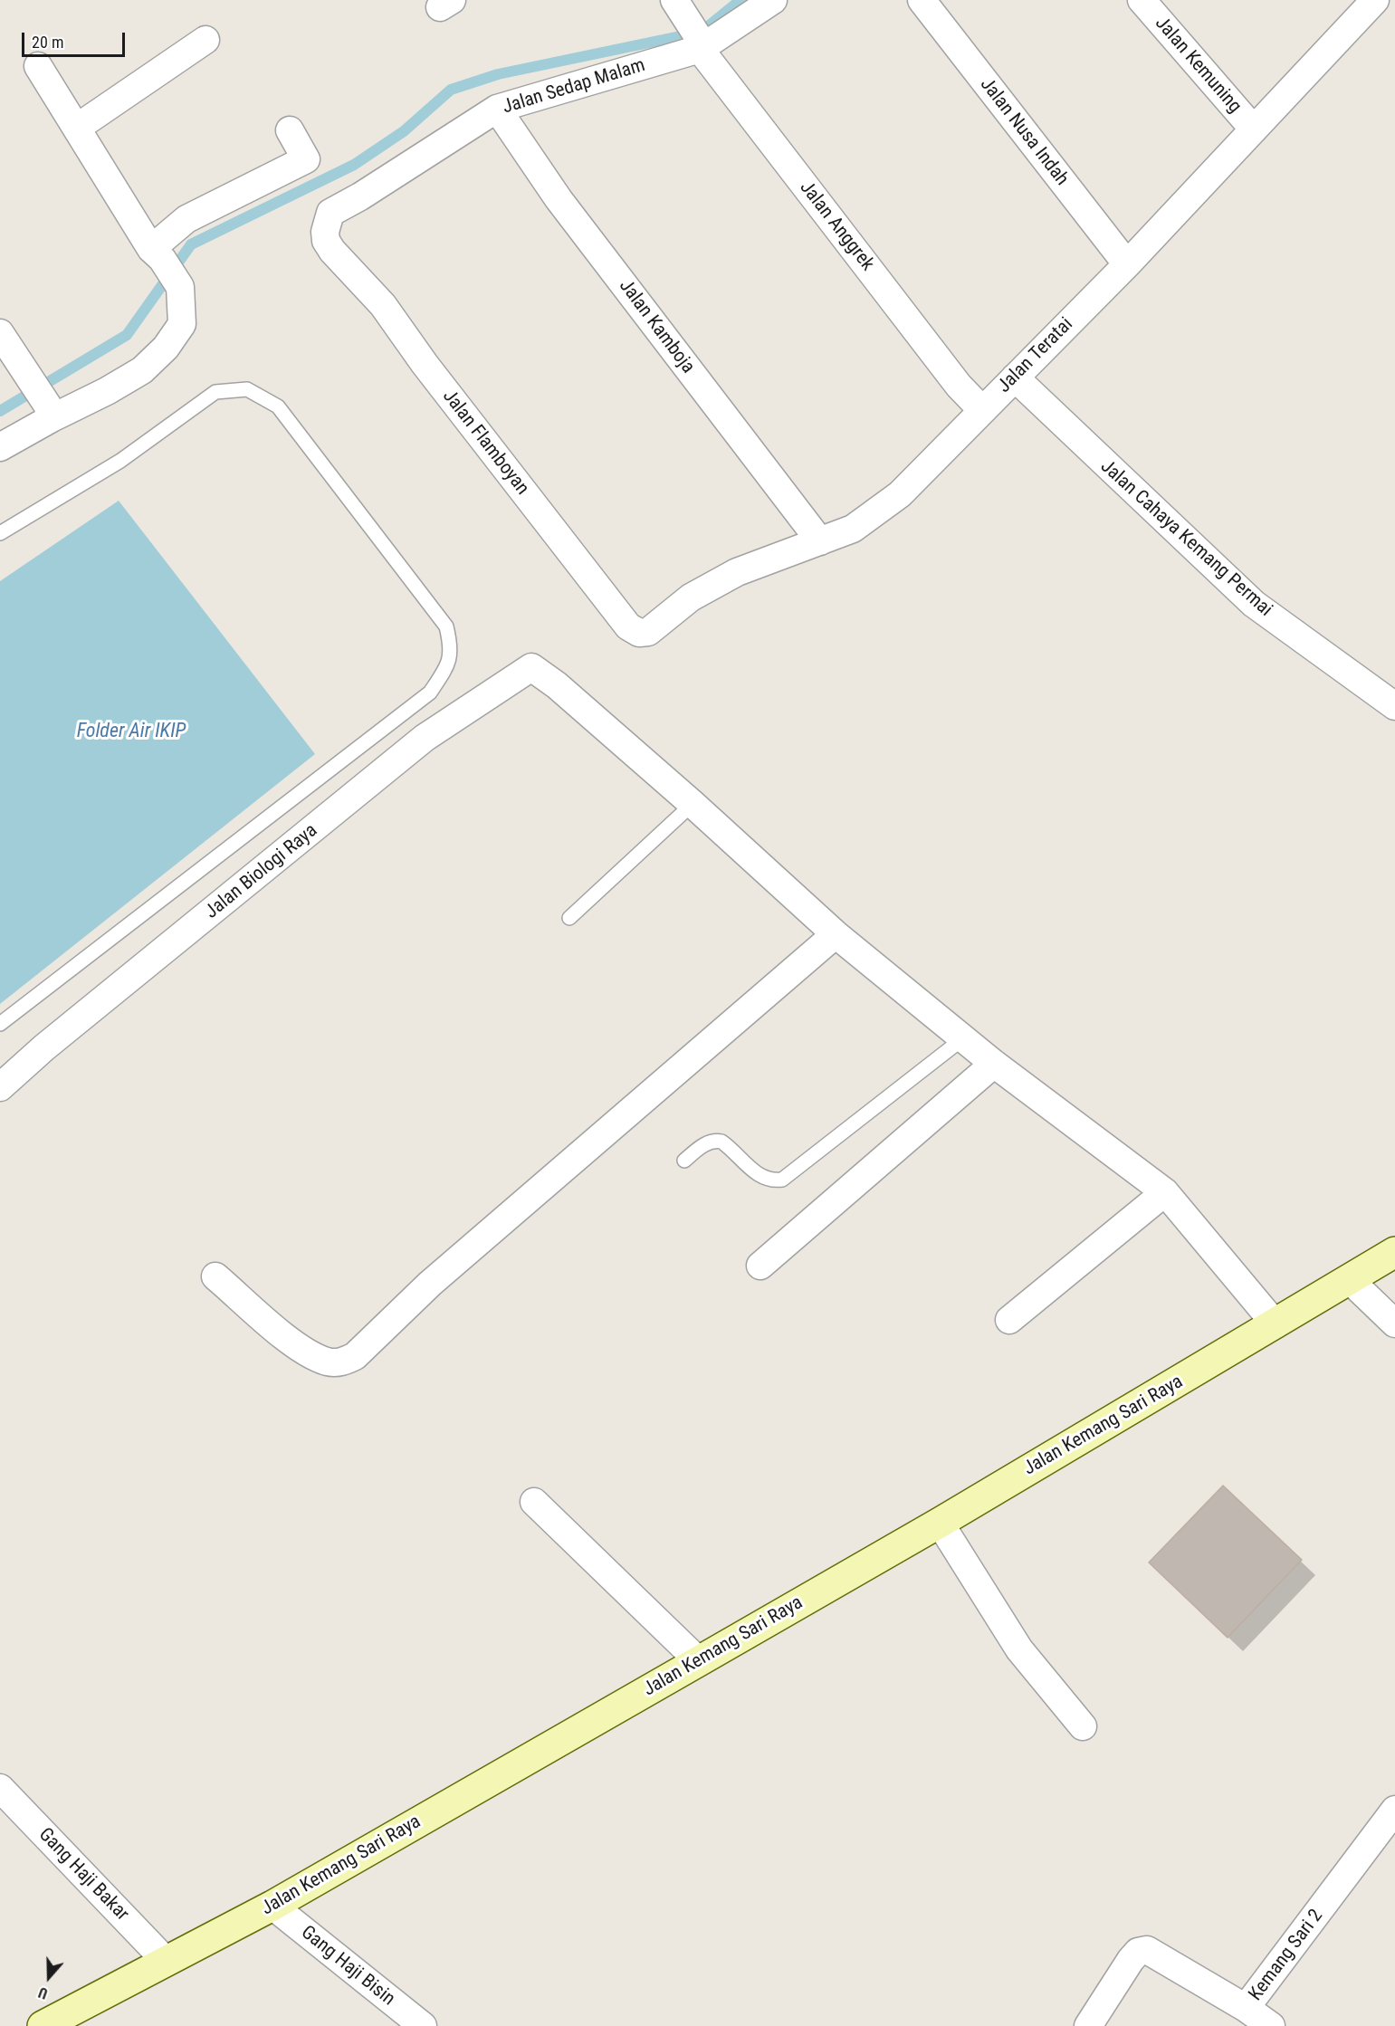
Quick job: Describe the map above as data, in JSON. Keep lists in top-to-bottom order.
{
  "streets": {
    "main road": ["Jalan Kemang Sari Raya"],
    "street": [
      "Jalan Kemuning",
      "Jalan Sedap Malam",
      "Jalan Nusa Indah",
      "Jalan Anggrek",
      "Jalan Kamboja",
      "Jalan Teratai",
      "Jalan Flamboyan",
      "Jalan Cahaya Kemang Permai",
      "Jalan Biologi Raya",
      "Gang Haji Bakar",
      "Kemang Sari 2",
      "Gang Haji Bisin"
    ]
  },
  "crossings": [
    ["Jalan Kemuning", "Jalan Teratai"],
    ["Jalan Sedap Malam", "Jalan Anggrek"],
    ["Jalan Sedap Malam", "Jalan Kamboja"],
    ["Jalan Sedap Malam", "Jalan Flamboyan"],
    ["Jalan Nusa Indah", "Jalan Teratai"],
    ["Jalan Anggrek", "Jalan Teratai"],
    ["Jalan Kamboja", "Jalan Teratai"],
    ["Jalan Teratai", "Jalan Flamboyan"],
    ["Jalan Teratai", "Jalan Cahaya Kemang Permai"],
    ["Jalan Kemang Sari Raya", "Gang Haji Bakar"],
    ["Jalan Kemang Sari Raya", "Gang Haji Bisin"]
  ],
  "water": ["Folder Air IKIP"],
  "scale_bar": "20 m",
  "north": "bottom"
}
